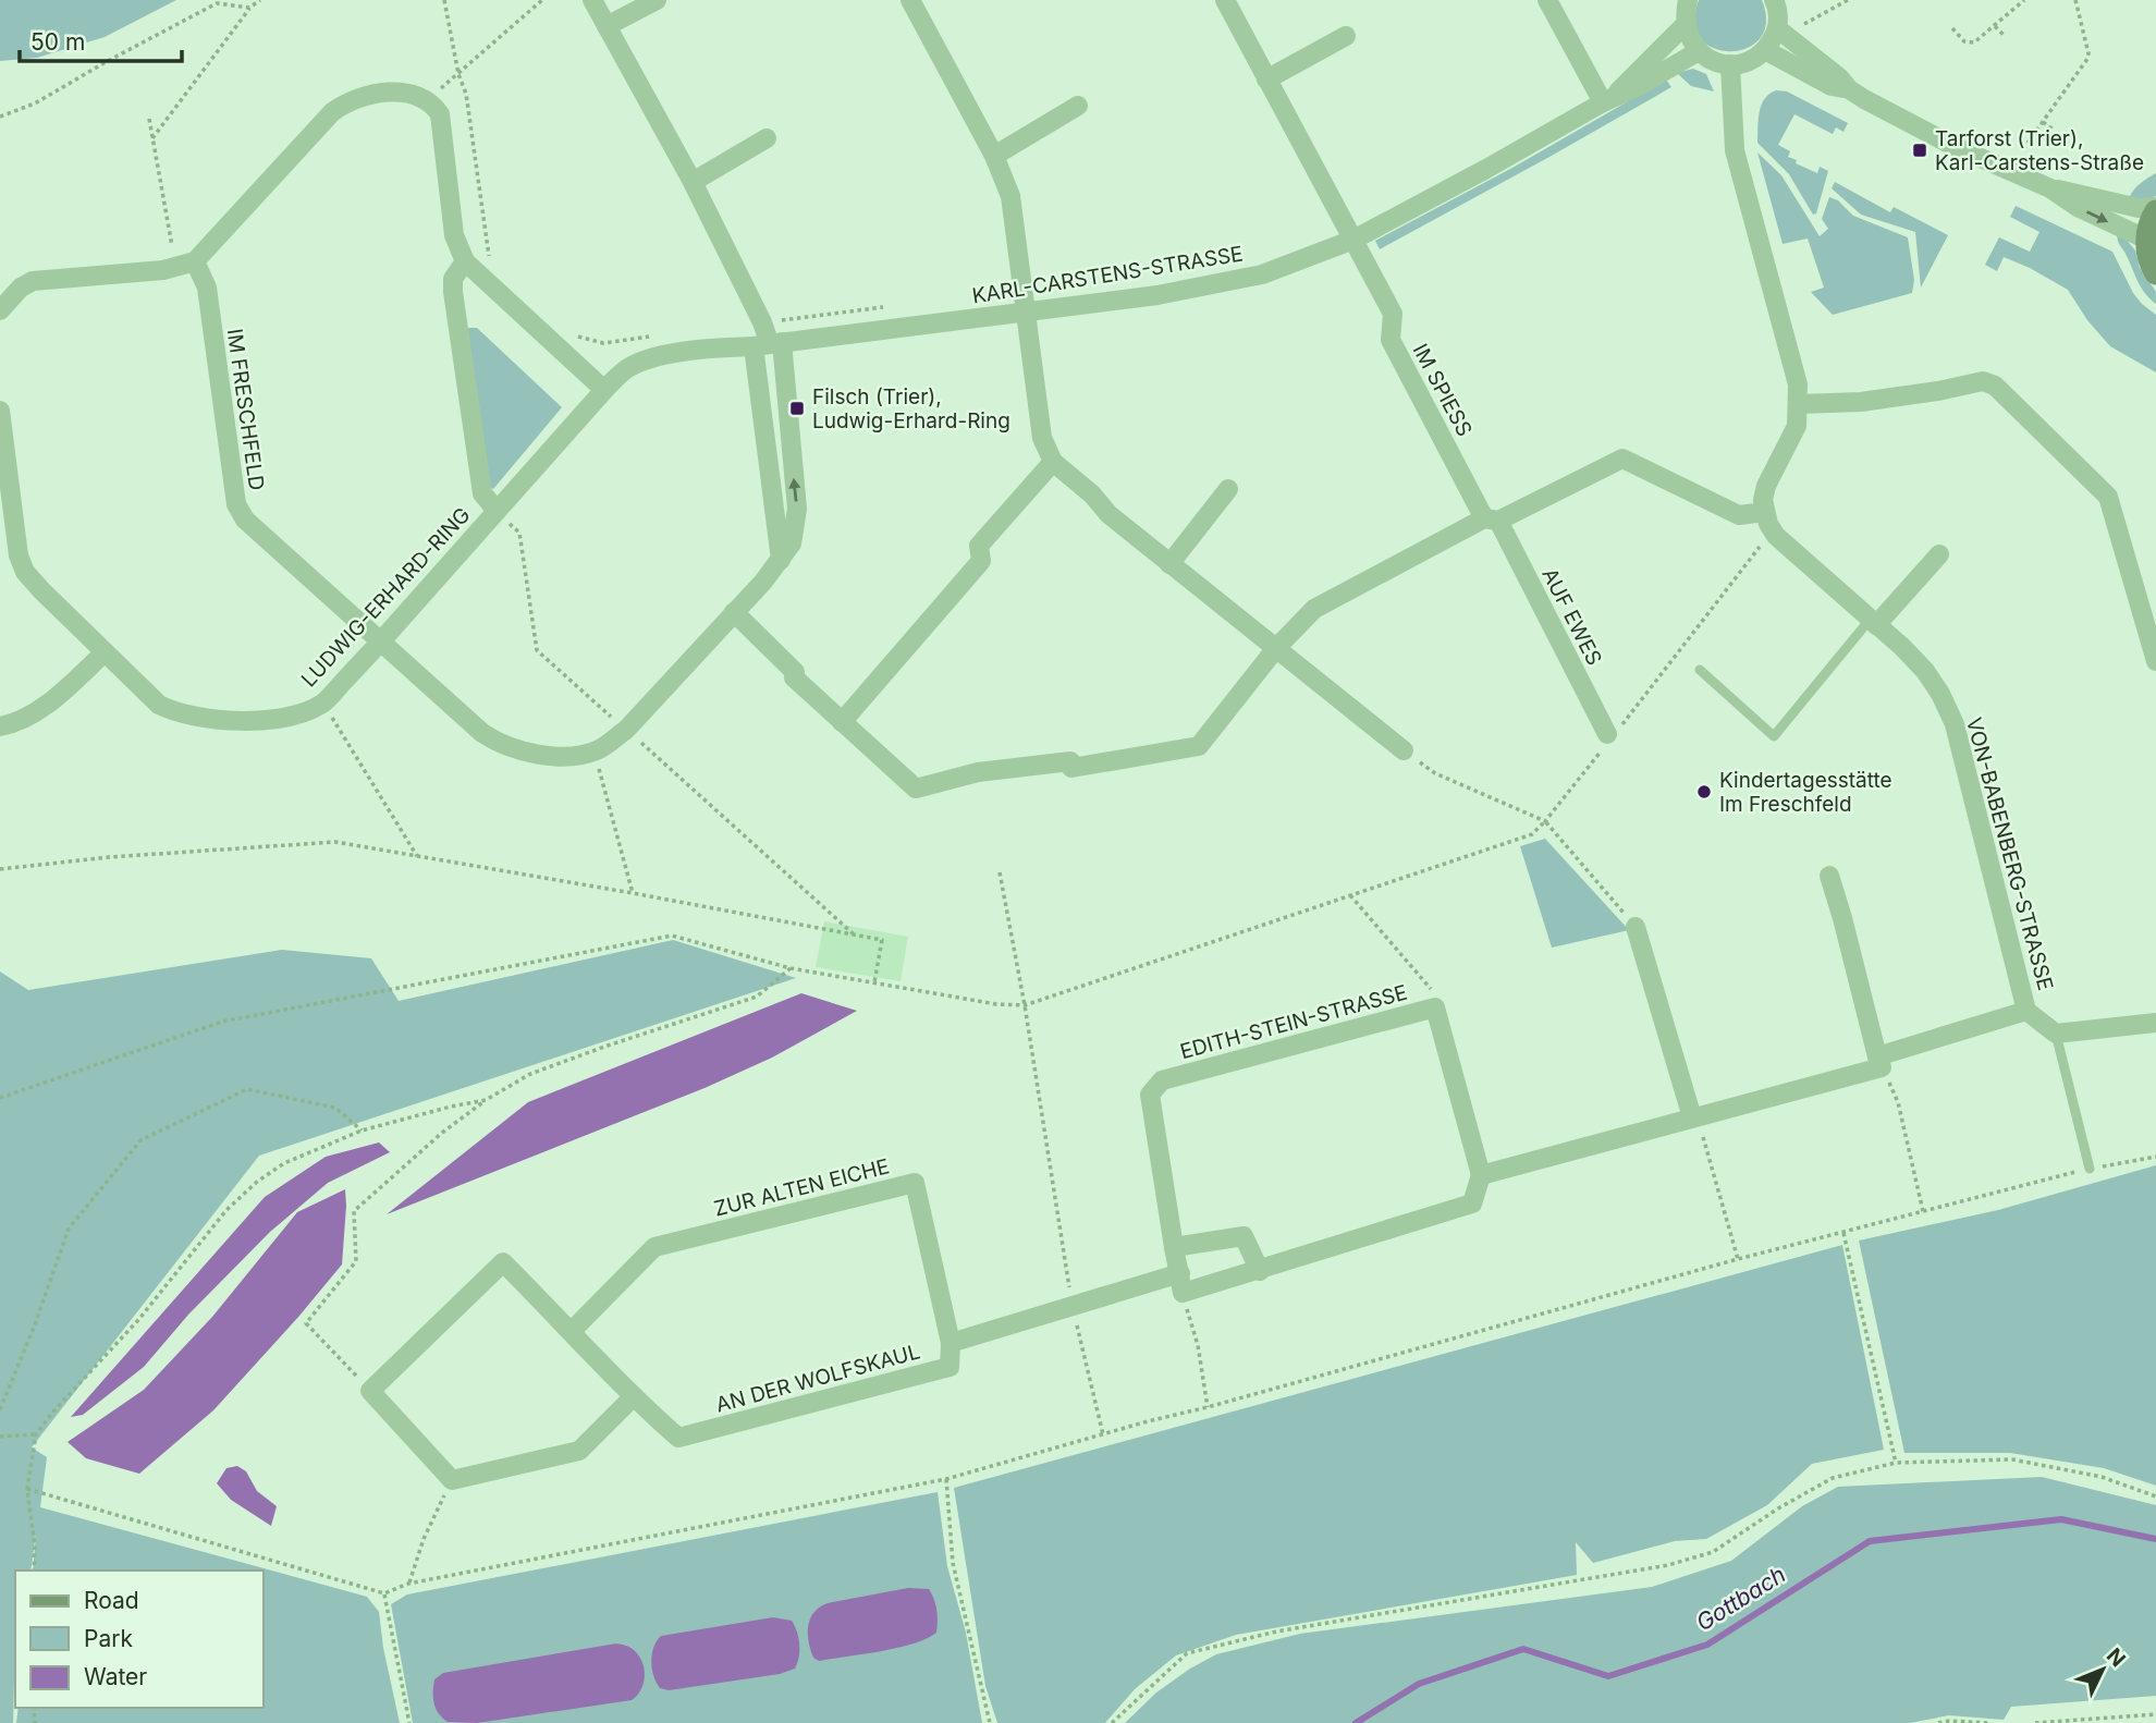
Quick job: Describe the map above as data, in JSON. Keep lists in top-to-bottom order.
{
  "streets": {
    "street": [
      "KARL-CARSTENS-STRASSE",
      "IM SPIESS",
      "IM FRESCHFELD",
      "LUDWIG-ERHARD-RING",
      "AUF EWES",
      "VON-BABENBERG-STRASSE",
      "EDITH-STEIN-STRASSE",
      "ZUR ALTEN EICHE",
      "AN DER WOLFSKAUL"
    ]
  },
  "crossings": [
    ["KARL-CARSTENS-STRASSE", "IM SPIESS"],
    ["KARL-CARSTENS-STRASSE", "LUDWIG-ERHARD-RING"],
    ["IM SPIESS", "AUF EWES"],
    ["IM FRESCHFELD", "LUDWIG-ERHARD-RING"],
    ["VON-BABENBERG-STRASSE", "EDITH-STEIN-STRASSE"],
    ["ZUR ALTEN EICHE", "AN DER WOLFSKAUL"]
  ],
  "water": ["Gottbach"],
  "places": {
    "transit": ["Tarforst (Trier), Karl-Carstens-Straße", "Filsch (Trier), Ludwig-Erhard-Ring"],
    "other": ["Kindertagesstätte Im Freschfeld"]
  },
  "legend": ["Road", "Park", "Water"],
  "scale_bar": "50 m",
  "north": "top right"
}
